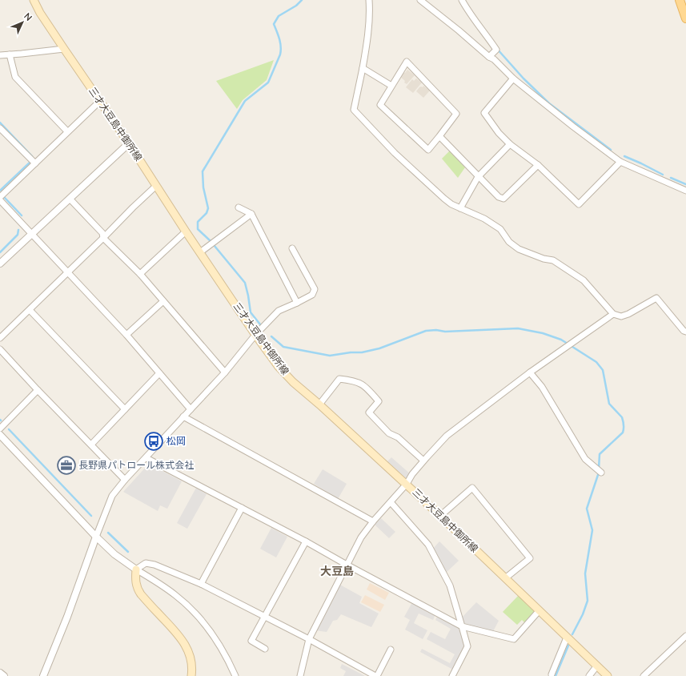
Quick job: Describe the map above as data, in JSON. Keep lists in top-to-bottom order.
{
  "streets": {
    "main road": ["三才大豆島中御所線"]
  },
  "districts": ["大豆島"],
  "places": {
    "bus stop": ["松岡"],
    "office": ["長野県パトロール株式会社"]
  },
  "north": "top right"
}
